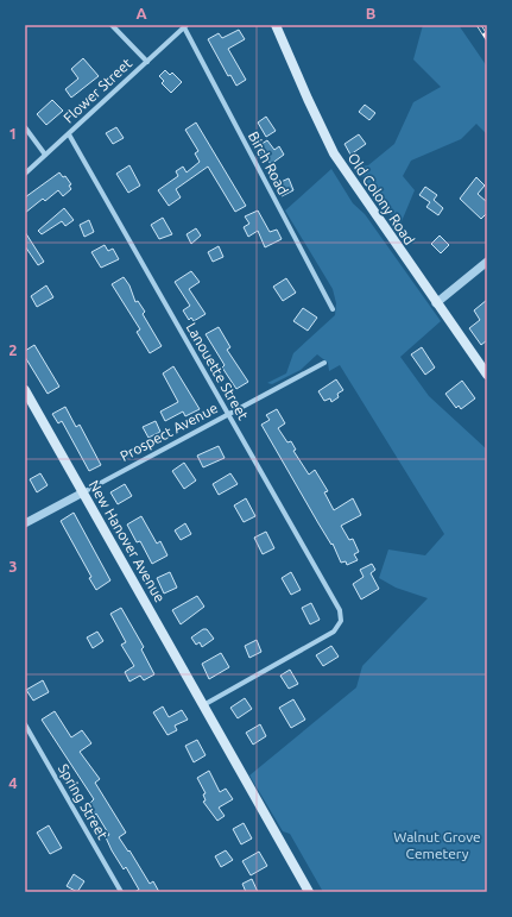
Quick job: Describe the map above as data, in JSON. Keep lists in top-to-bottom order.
{
  "streets": {
    "main road": ["Old Colony Road", "New Hanover Avenue"],
    "street": [
      "Flower Street",
      "Birch Road",
      "Lanouette Street",
      "Prospect Avenue",
      "Spring Street"
    ]
  },
  "crossings": [
    ["Flower Street", "Birch Road"],
    ["Flower Street", "Lanouette Street"],
    ["Lanouette Street", "Prospect Avenue"],
    ["Lanouette Street", "New Hanover Avenue"],
    ["Prospect Avenue", "New Hanover Avenue"]
  ],
  "parks": ["Walnut Grove Cemetery"],
  "grid": {
    "columns": ["A", "B"],
    "rows": [
      "1",
      "2",
      "3",
      "4"
    ]
  }
}
